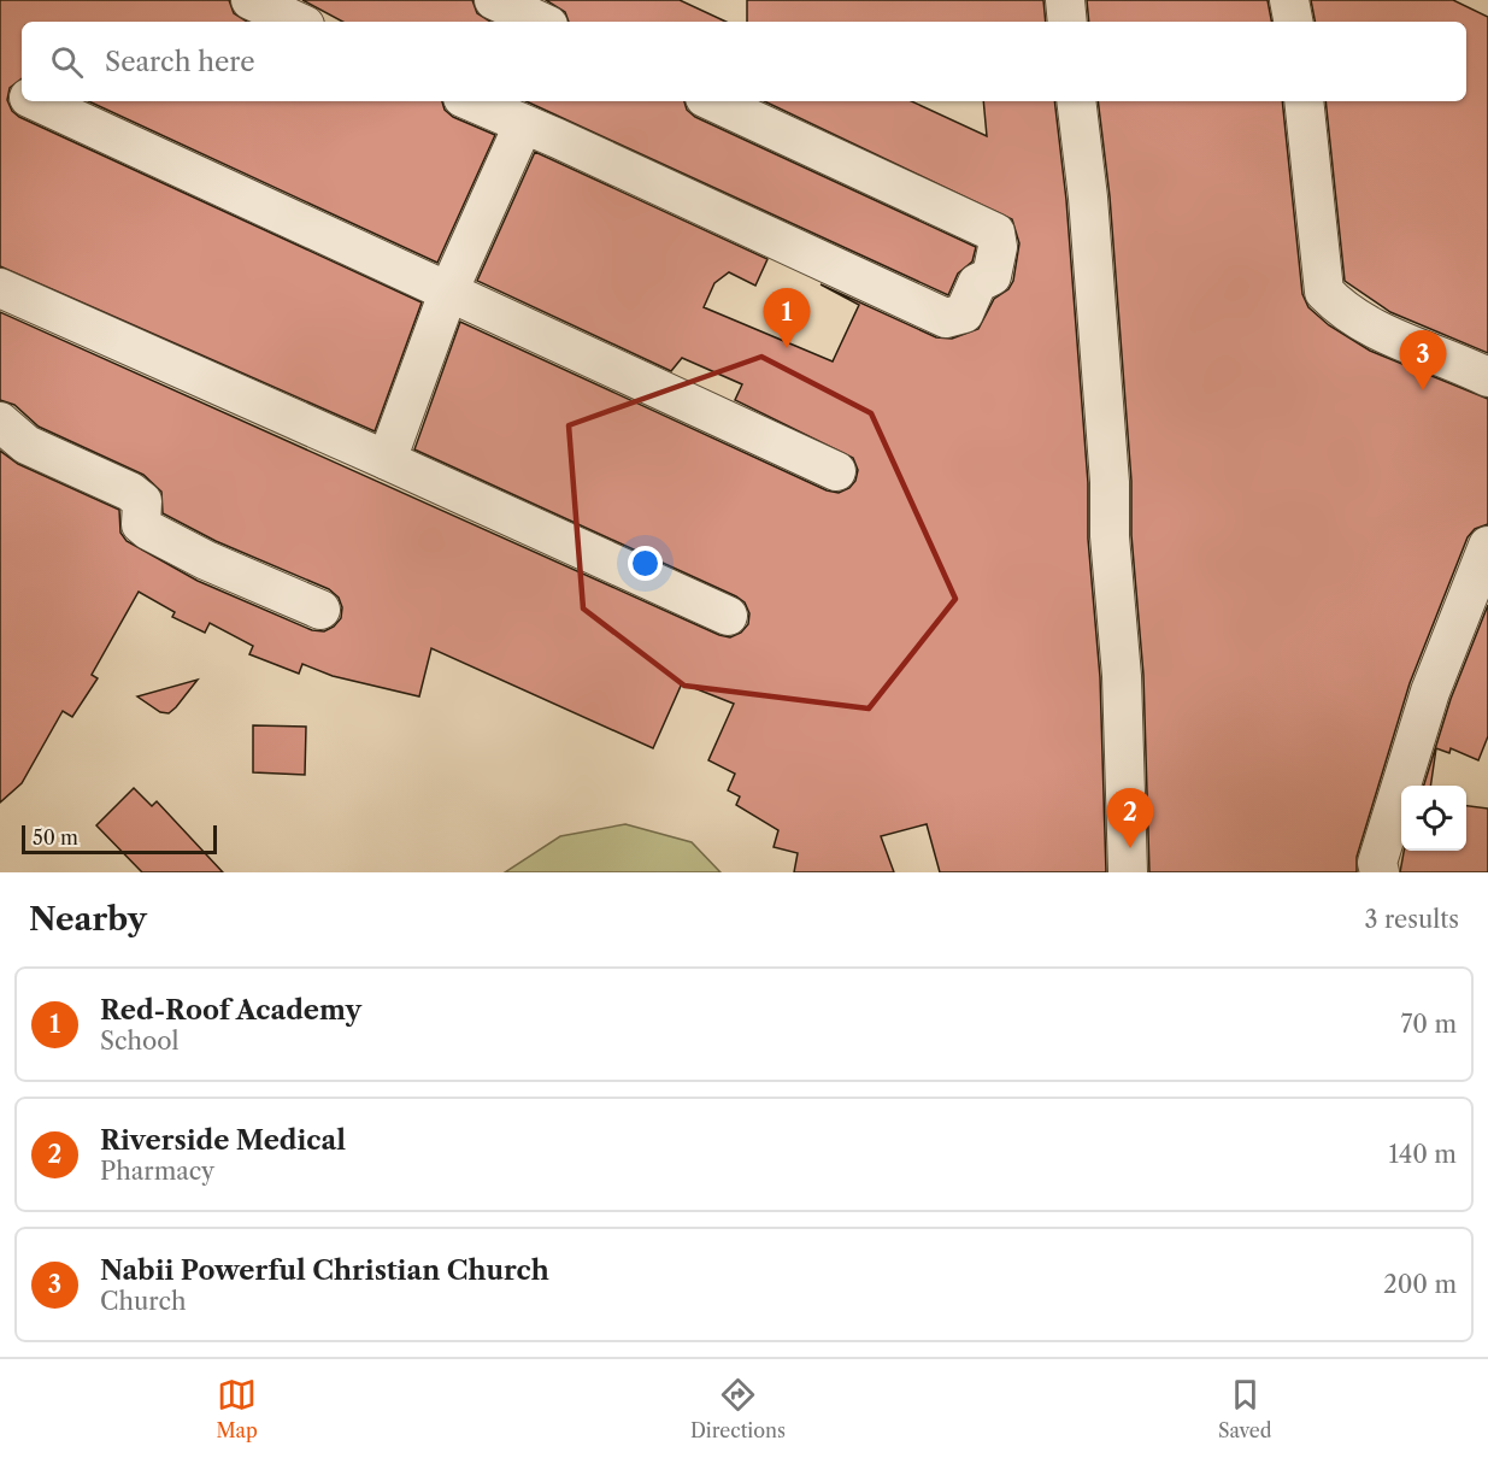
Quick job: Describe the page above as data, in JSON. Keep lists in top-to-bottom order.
{
  "scale_bar": "50 m",
  "page": {
    "search": "Search here",
    "pins": ["1", "3", "2"],
    "scale": "50 m",
    "heading": ["Nearby", "3 results"],
    "list": [
      {
        "mark": "1",
        "name": "Red-Roof Academy",
        "note": "School",
        "value": "70 m"
      },
      {
        "mark": "2",
        "name": "Riverside Medical",
        "note": "Pharmacy",
        "value": "140 m"
      },
      {
        "mark": "3",
        "name": "Nabii Powerful Christian Church",
        "note": "Church",
        "value": "200 m"
      }
    ],
    "nav": ["Map", "Directions", "Saved"]
  }
}
